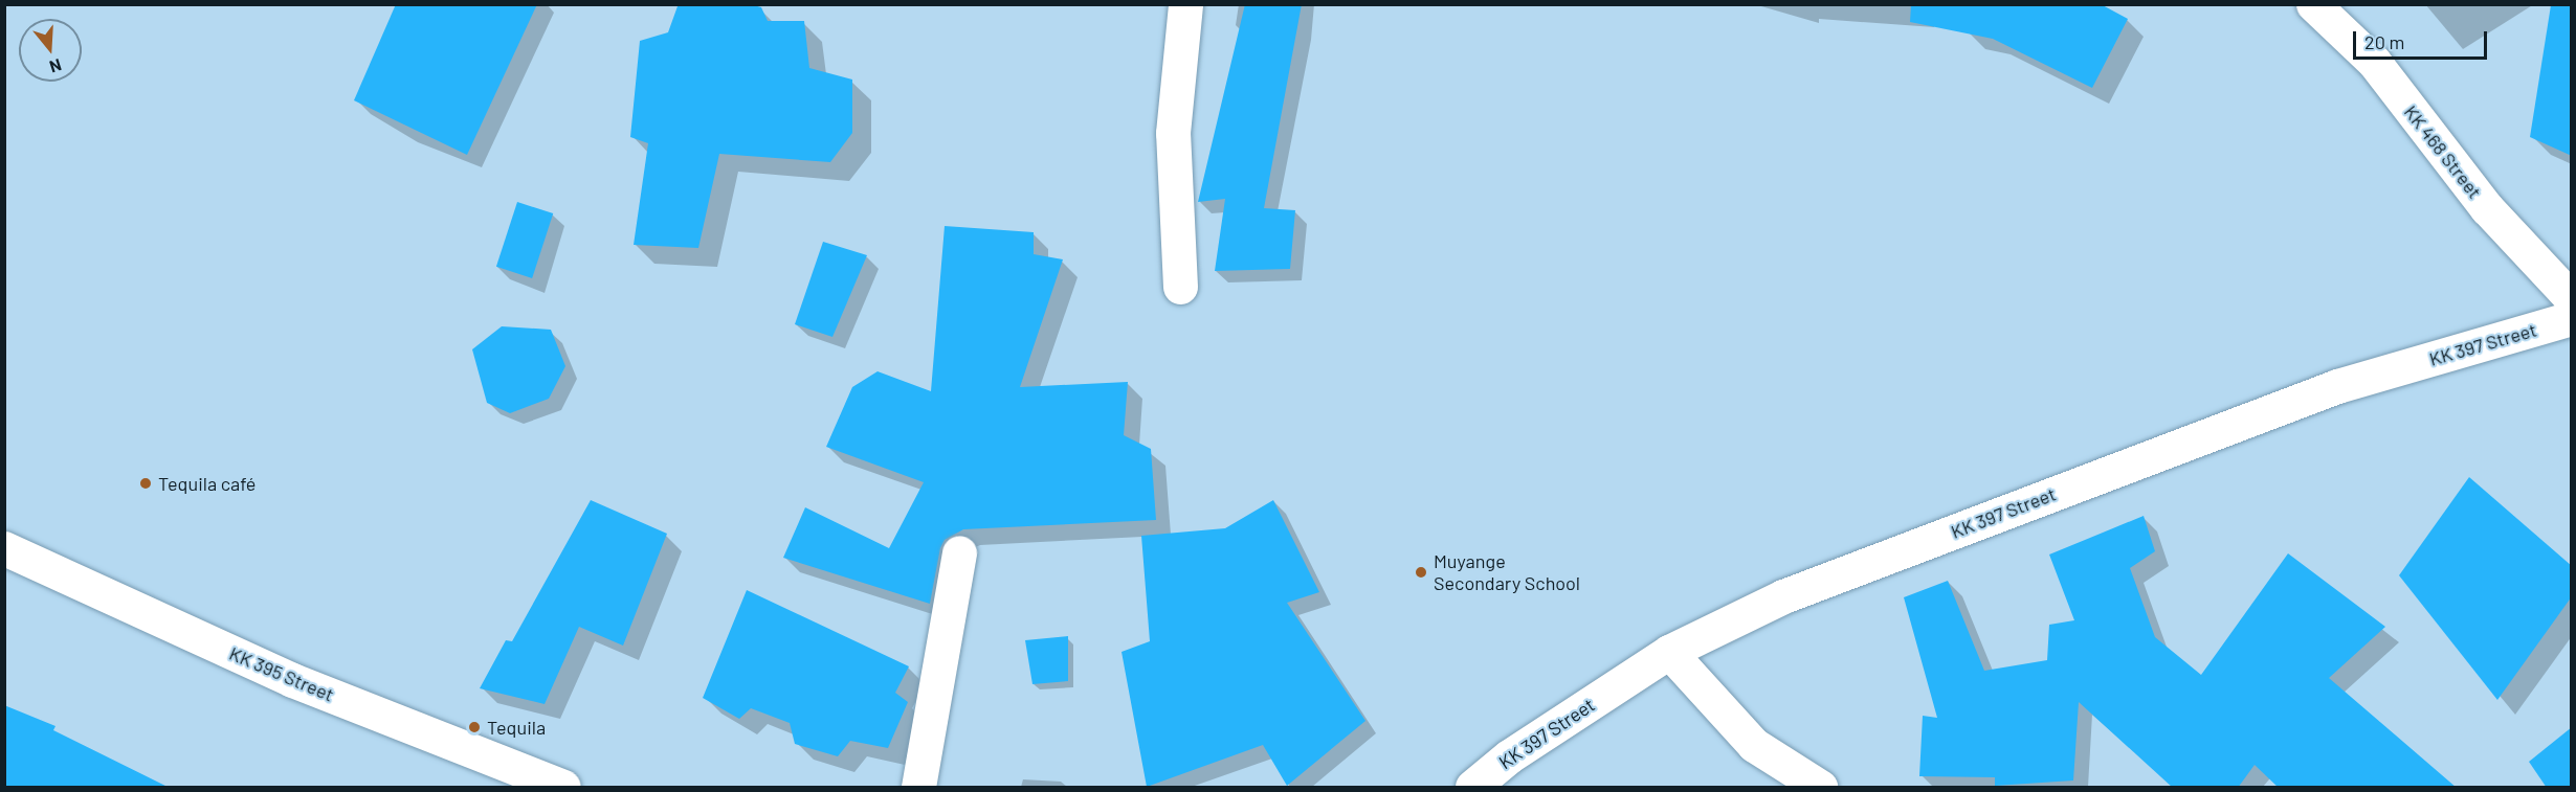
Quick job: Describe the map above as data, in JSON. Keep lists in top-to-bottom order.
{
  "streets": {
    "street": ["KK 468 Street", "KK 397 Street", "KK 395 Street"]
  },
  "places": ["Tequila café", "Muyange Secondary School", "Tequila"],
  "scale_bar": "20 m",
  "north": "bottom"
}
